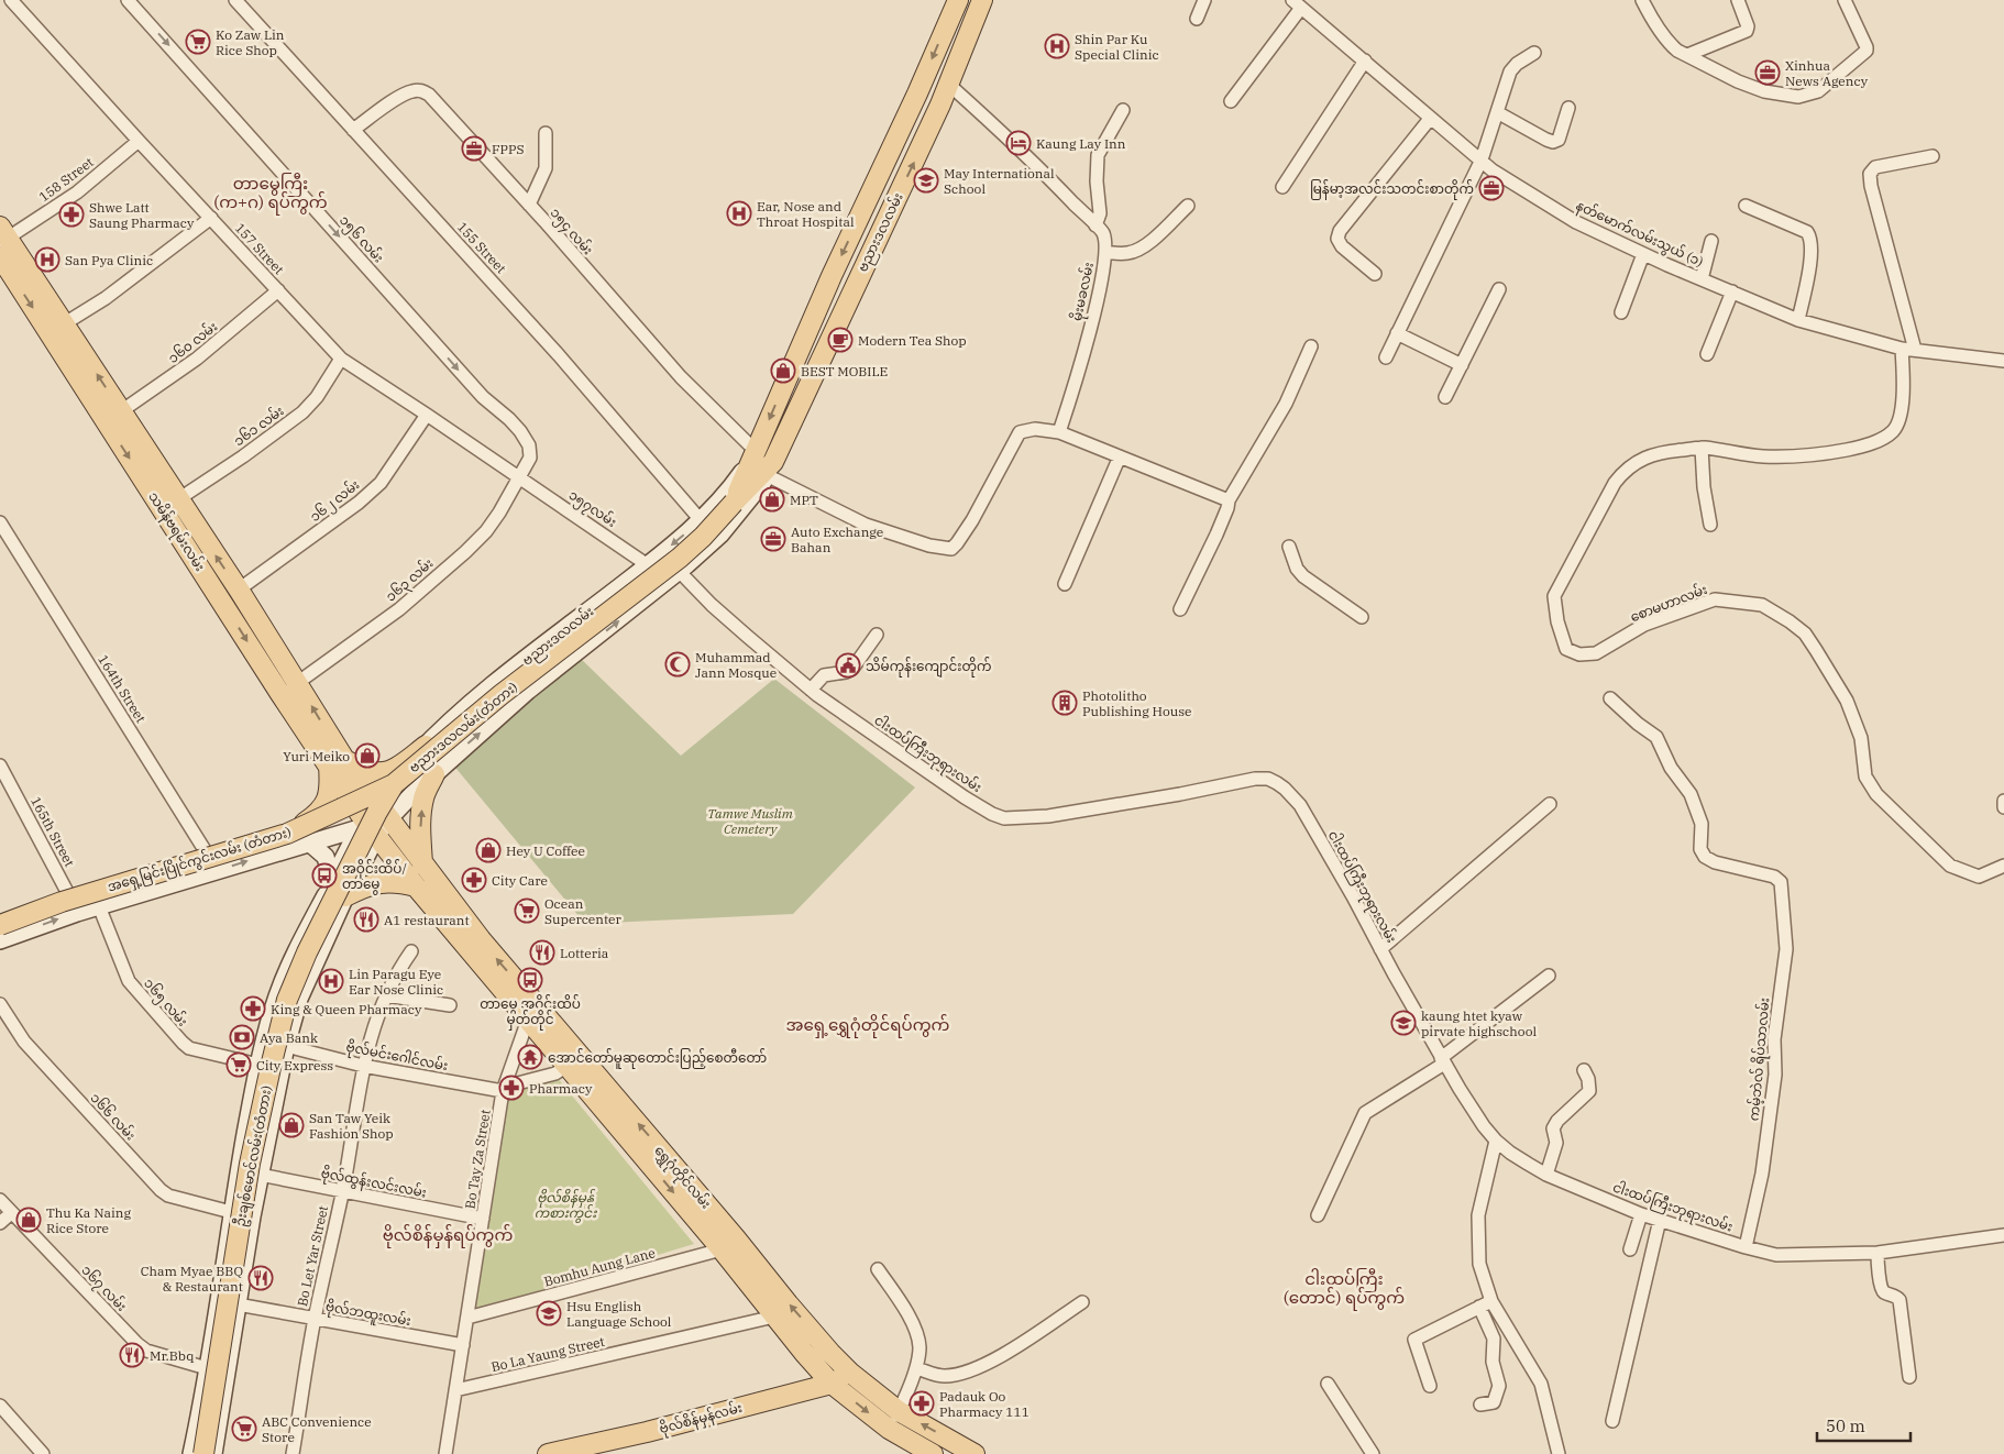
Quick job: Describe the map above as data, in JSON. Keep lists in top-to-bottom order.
{
  "streets": {
    "main road": [
      "ဗညားဒလလမ်း",
      "သမိန်ဗရမ်းလမ်း",
      "ဗညားဒလလမ်း(တံတား)",
      "အရှေ့မြင်းပြိုင်ကွင်းလမ်း (တံတား)",
      "ဦးချစ်မောင်လမ်း(တံတား)",
      "ရွှေဂုံတိုင်လမ်း",
      "ဗိုလ်စိန်မှန်လမ်း"
    ],
    "street": [
      "158 Street",
      "၁၅၄ လမ်း",
      "နတ်မောက်လမ်းသွယ် (၁)",
      "၁၅၆ လမ်း",
      "155 Street",
      "157 Street",
      "မိုးမခလမ်း",
      "၁၆၀ လမ်း",
      "၁၆၁ လမ်း",
      "၁၆၂ လမ်း",
      "၁၅၇လမ်း",
      "၁၆၃ လမ်း",
      "စောမဟာလမ်း",
      "164th Street",
      "ငါးထပ်ကြီးဘုရားလမ်း",
      "165th Street",
      "၁၆၅ လမ်း",
      "ဗိုလ်မင်းဂေါင်လမ်း",
      "ကမ့်ဘဲလ် ရိပ်သာလမ်း",
      "၁၆၆ လမ်း",
      "Bo Tay Za Street",
      "ဗိုလ်ထွန်းလင်းလမ်း",
      "Bo Let Yar Street",
      "Bomhu Aung Lane",
      "၁၆၇ လမ်း",
      "ဗိုလ်ဘထူးလမ်း",
      "Bo La Yaung Street"
    ]
  },
  "crossings": [
    ["158 Street", "157 Street"],
    ["158 Street", "သမိန်ဗရမ်းလမ်း"],
    ["၁၅၄ လမ်း", "ဗညားဒလလမ်း"],
    ["၁၅၄ လမ်း", "155 Street"],
    ["ဗညားဒလလမ်း", "155 Street"],
    ["ဗညားဒလလမ်း", "မိုးမခလမ်း"],
    ["ဗညားဒလလမ်း", "၁၅၇လမ်း"],
    ["ဗညားဒလလမ်း", "ဗညားဒလလမ်း(တံတား)"],
    ["ဗညားဒလလမ်း", "ငါးထပ်ကြီးဘုရားလမ်း"],
    ["ဗညားဒလလမ်း", "ဦးချစ်မောင်လမ်း(တံတား)"],
    ["ဗညားဒလလမ်း", "ရွှေဂုံတိုင်လမ်း"],
    ["နတ်မောက်လမ်းသွယ် (၁)", "စောမဟာလမ်း"],
    ["၁၅၆ လမ်း", "157 Street"],
    ["၁၅၆ လမ်း", "၁၅၇လမ်း"],
    ["၁၅၆ လမ်း", "၁၆၃ လမ်း"],
    ["157 Street", "၁၆၀ လမ်း"],
    ["157 Street", "၁၆၁ လမ်း"],
    ["157 Street", "၁၆၂ လမ်း"],
    ["157 Street", "၁၅၇လမ်း"],
    ["157 Street", "၁၆၃ လမ်း"],
    ["၁၆၀ လမ်း", "သမိန်ဗရမ်းလမ်း"],
    ["၁၆၁ လမ်း", "သမိန်ဗရမ်းလမ်း"],
    ["၁၆၂ လမ်း", "သမိန်ဗရမ်းလမ်း"],
    ["၁၅၇လမ်း", "၁၆၃ လမ်း"],
    ["သမိန်ဗရမ်းလမ်း", "၁၆၃ လမ်း"],
    ["ဗညားဒလလမ်း(တံတား)", "အရှေ့မြင်းပြိုင်ကွင်းလမ်း (တံတား)"],
    ["ဗညားဒလလမ်း(တံတား)", "ဦးချစ်မောင်လမ်း(တံတား)"],
    ["ဗညားဒလလမ်း(တံတား)", "ရွှေဂုံတိုင်လမ်း"],
    ["ငါးထပ်ကြီးဘုရားလမ်း", "ကမ့်ဘဲလ် ရိပ်သာလမ်း"],
    ["ဗိုလ်မင်းဂေါင်လမ်း", "Bo Tay Za Street"],
    ["ဗိုလ်မင်းဂေါင်လမ်း", "Bo Let Yar Street"],
    ["ဦးချစ်မောင်လမ်း(တံတား)", "ရွှေဂုံတိုင်လမ်း"],
    ["Bo Tay Za Street", "ရွှေဂုံတိုင်လမ်း"],
    ["Bo Tay Za Street", "ဗိုလ်ထွန်းလင်းလမ်း"],
    ["Bo Tay Za Street", "Bomhu Aung Lane"],
    ["Bo Tay Za Street", "ဗိုလ်ဘထူးလမ်း"],
    ["Bo Tay Za Street", "Bo La Yaung Street"],
    ["ရွှေဂုံတိုင်လမ်း", "Bomhu Aung Lane"],
    ["ရွှေဂုံတိုင်လမ်း", "Bo La Yaung Street"],
    ["ရွှေဂုံတိုင်လမ်း", "ဗိုလ်စိန်မှန်လမ်း"],
    ["ဗိုလ်ထွန်းလင်းလမ်း", "Bo Let Yar Street"],
    ["Bo Let Yar Street", "ဗိုလ်ဘထူးလမ်း"]
  ],
  "one_way": ["၁၅၆ လမ်း"],
  "districts": [
    "တာမွေကြီး (က+ဂ) ရပ်ကွက်",
    "အရှေ့ရွှေဂုံတိုင်ရပ်ကွက်",
    "ဗိုလ်စိန်မှန်ရပ်ကွက်",
    "ငါးထပ်ကြီး (တောင်) ရပ်ကွက်"
  ],
  "parks": ["Tamwe Muslim Cemetery", "ဗိုလ်စိန်မှန် ကစားကွင်း"],
  "places": {
    "supermarket": [
      "Ko Zaw Lin Rice Shop",
      "Ocean Supercenter",
      "City Express",
      "ABC Convenience Store"
    ],
    "hospital": [
      "Shin Par Ku Special Clinic",
      "Ear, Nose and Throat Hospital",
      "San Pya Clinic",
      "Lin Paragu Eye Ear Nose Clinic"
    ],
    "office": [
      "Xinhua News Agency",
      "FPPS",
      "မြန်မာ့အလင်းသတင်းစာတိုက်",
      "Auto Exchange Bahan"
    ],
    "hotel": ["Kaung Lay Inn"],
    "school or university": ["May International School", "kaung htet kyaw pirvate highschool", "Hsu English Language School"],
    "pharmacy": [
      "Shwe Latt Saung Pharmacy",
      "City Care",
      "King & Queen Pharmacy",
      "Pharmacy",
      "Padauk Oo Pharmacy 111"
    ],
    "cafe": ["Modern Tea Shop"],
    "shop": [
      "BEST MOBILE",
      "MPT",
      "Yuri Meiko",
      "Hey U Coffee",
      "San Taw Yeik Fashion Shop",
      "Thu Ka Naing Rice Store"
    ],
    "mosque": ["Muhammad Jann Mosque"],
    "public building": ["သိမ်ကုန်းကျောင်းတိုက်"],
    "building": ["Photolitho Publishing House"],
    "bus stop": ["အဝိုင်းထိပ်/ တာမွေ", "တာမွေ အဝိုင်းထိပ် မှတ်တိုင်"],
    "restaurant": [
      "A1 restaurant",
      "Lotteria",
      "Cham Myae BBQ & Restaurant",
      "Mr.Bbq"
    ],
    "bank": ["Aya Bank"],
    "temple": ["အောင်တော်မူဆုတောင်းပြည့်စေတီတော်"]
  },
  "scale_bar": "50 m"
}
